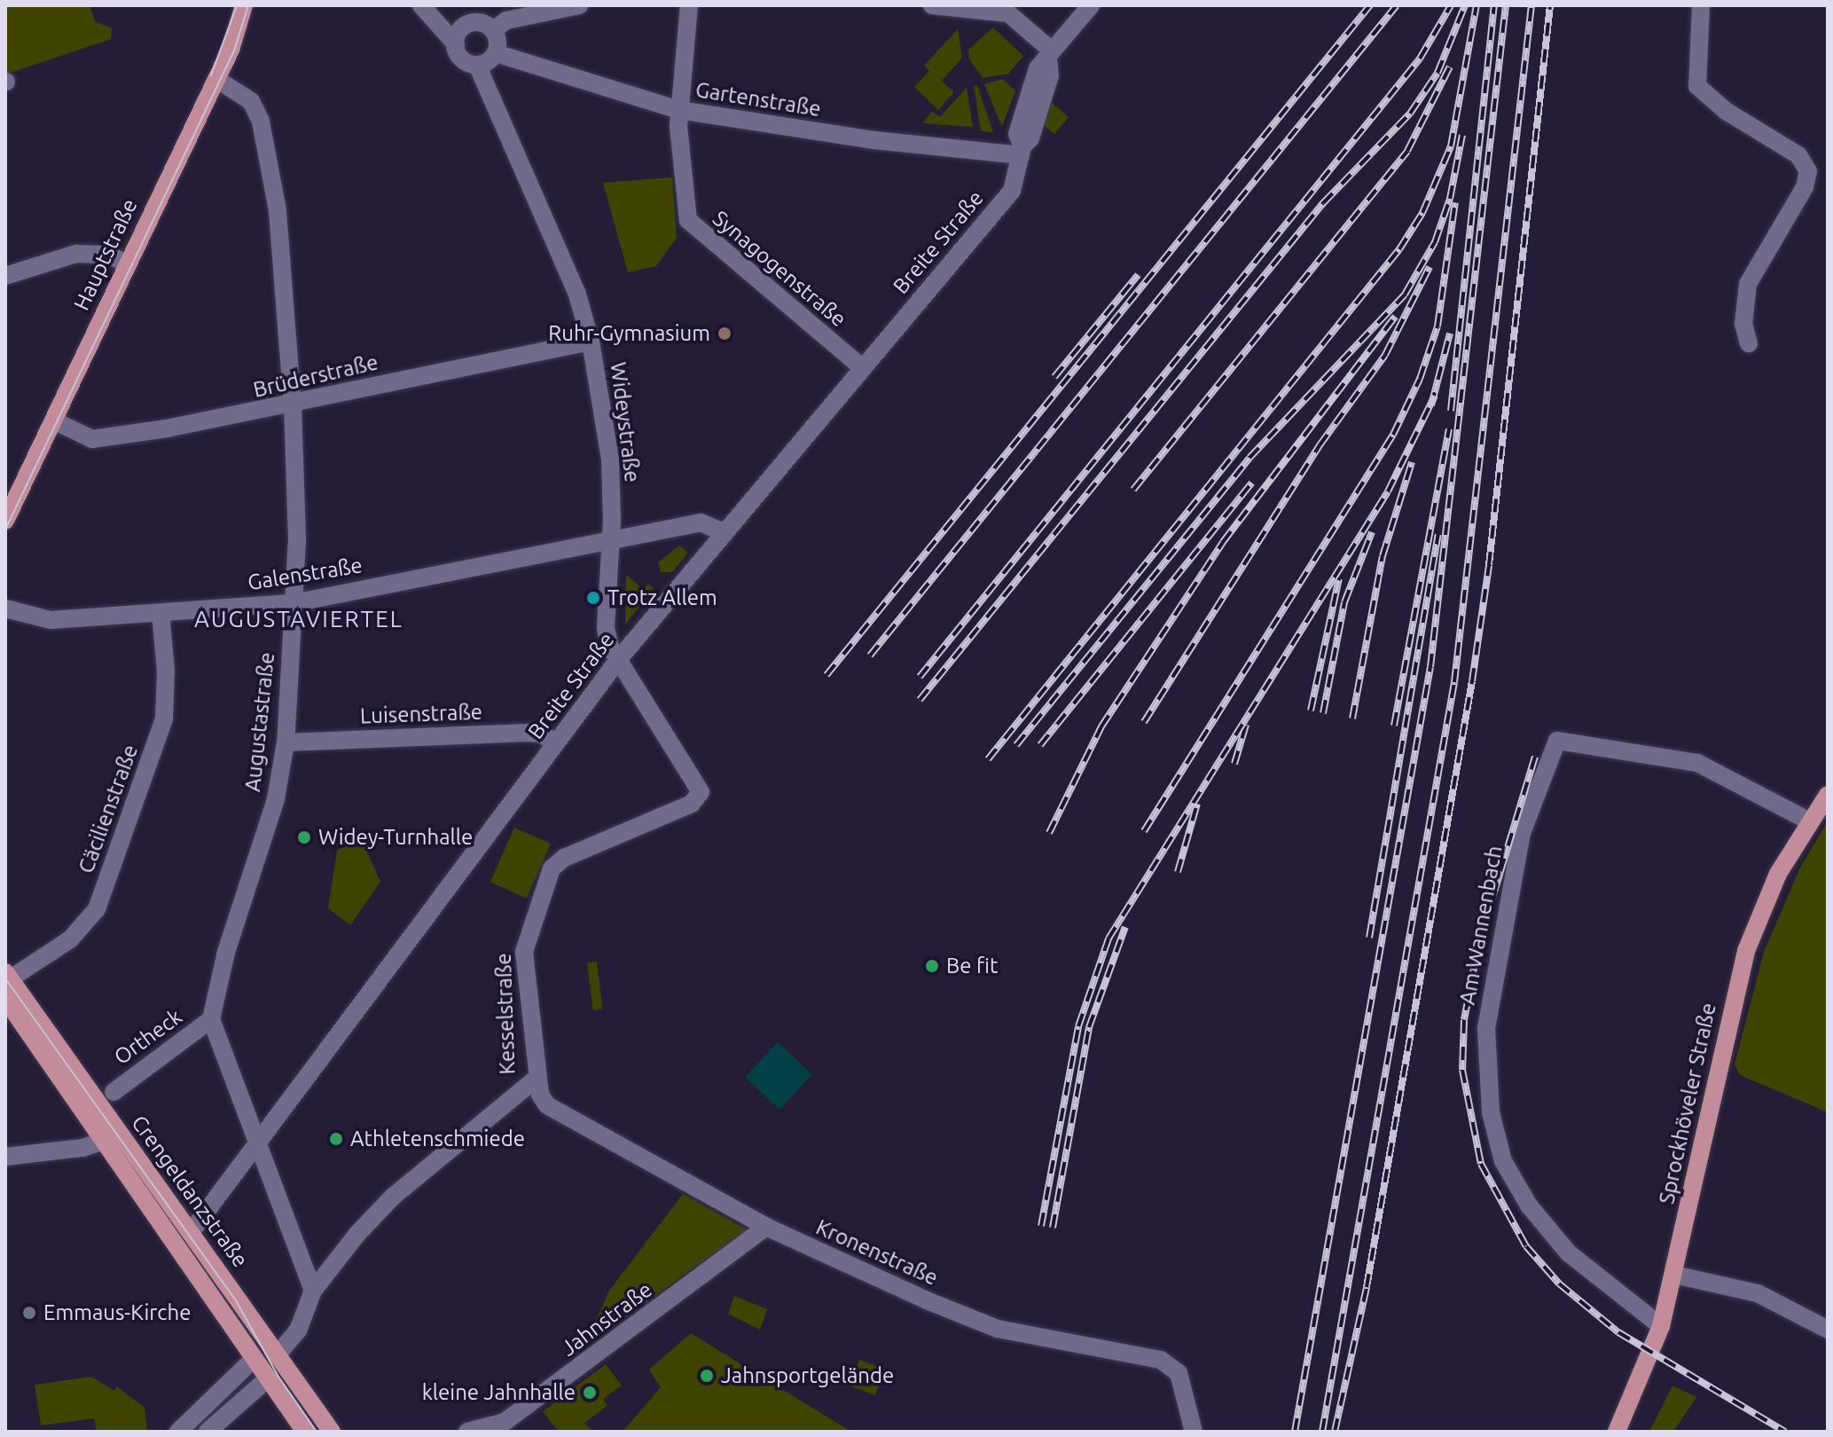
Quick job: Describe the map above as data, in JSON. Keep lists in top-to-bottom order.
{
  "streets": {
    "main road": ["Hauptstraße", "Sprockhöveler Straße", "Crengeldanzstraße"],
    "street": [
      "Gartenstraße",
      "Breite Straße",
      "Synagogenstraße",
      "Brüderstraße",
      "Wideystraße",
      "Galenstraße",
      "Luisenstraße",
      "Augustastraße",
      "Cäcilienstraße",
      "Am Wannenbach",
      "Kesselstraße",
      "Ortheck",
      "Kronenstraße",
      "Jahnstraße"
    ]
  },
  "crossings": [
    ["Gartenstraße", "Breite Straße"],
    ["Gartenstraße", "Synagogenstraße"],
    ["Gartenstraße", "Wideystraße"],
    ["Breite Straße", "Synagogenstraße"],
    ["Breite Straße", "Wideystraße"],
    ["Breite Straße", "Galenstraße"],
    ["Breite Straße", "Luisenstraße"],
    ["Breite Straße", "Crengeldanzstraße"],
    ["Hauptstraße", "Brüderstraße"],
    ["Hauptstraße", "Augustastraße"],
    ["Brüderstraße", "Wideystraße"],
    ["Brüderstraße", "Augustastraße"],
    ["Wideystraße", "Galenstraße"],
    ["Wideystraße", "Kesselstraße"],
    ["Galenstraße", "Augustastraße"],
    ["Galenstraße", "Cäcilienstraße"],
    ["Luisenstraße", "Augustastraße"],
    ["Augustastraße", "Ortheck"],
    ["Cäcilienstraße", "Crengeldanzstraße"],
    ["Am Wannenbach", "Sprockhöveler Straße"],
    ["Kesselstraße", "Kronenstraße"],
    ["Kronenstraße", "Jahnstraße"]
  ],
  "districts": ["AUGUSTAVIERTEL"],
  "places": [
    "Ruhr-Gymnasium",
    "Trotz Allem",
    "Widey-Turnhalle",
    "Be fit",
    "Athletenschmiede",
    "Emmaus-Kirche",
    "Jahnsportgelände",
    "kleine Jahnhalle"
  ]
}
